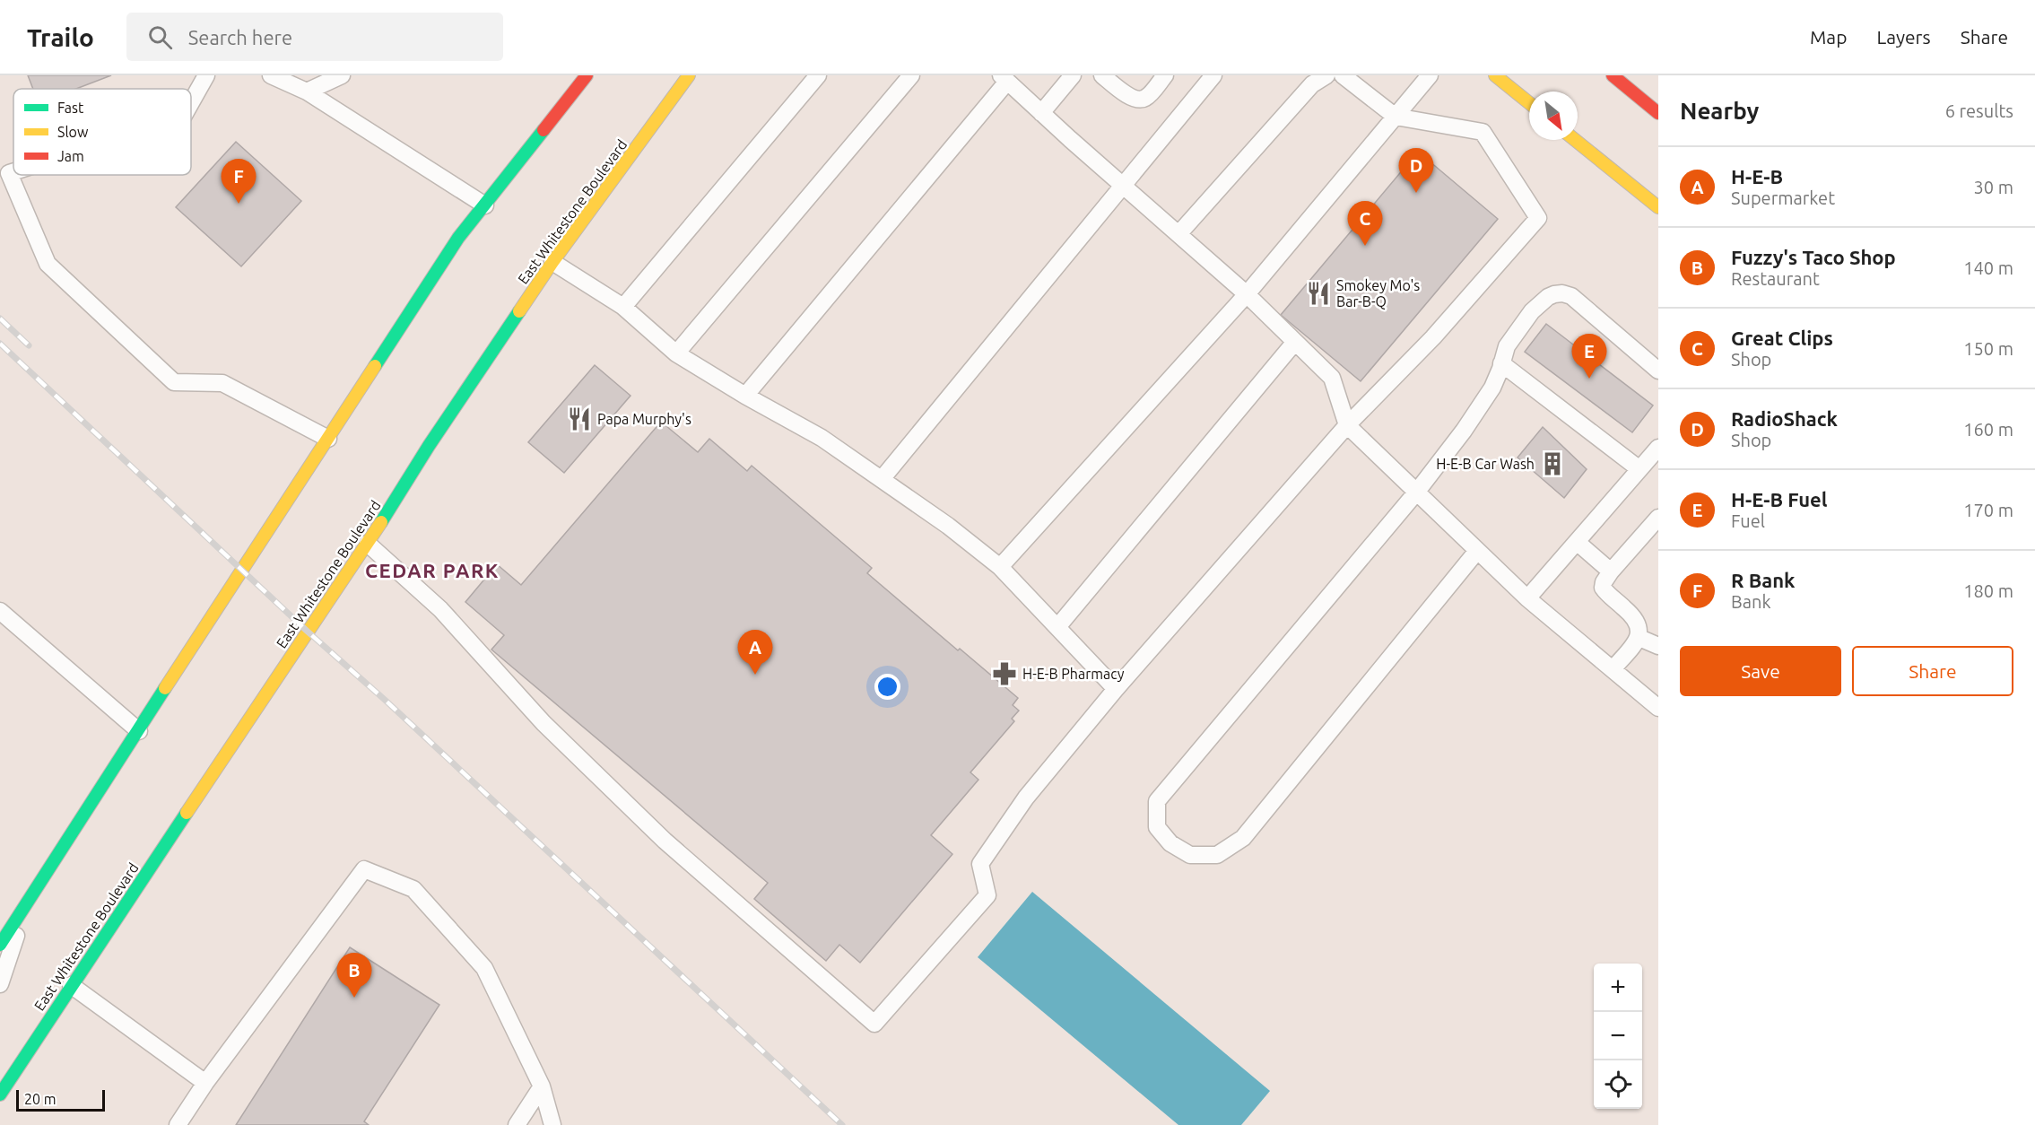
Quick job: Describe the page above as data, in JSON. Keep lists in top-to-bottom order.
{
  "streets": {
    "main road": ["East Whitestone Boulevard"]
  },
  "districts": ["CEDAR PARK"],
  "places": {
    "restaurant": ["Smokey Mo's Bar-B-Q", "Papa Murphy's"],
    "building": ["H-E-B Car Wash"],
    "pharmacy": ["H-E-B Pharmacy"]
  },
  "legend": ["Fast", "Slow", "Jam"],
  "scale_bar": "20 m",
  "north": "bottom right",
  "page": {
    "header": "Trailo",
    "search": "Search here",
    "nav": ["Map", "Layers", "Share"],
    "heading": ["Nearby", "6 results"],
    "list": [
      {
        "mark": "A",
        "name": "H-E-B",
        "note": "Supermarket",
        "value": "30 m"
      },
      {
        "mark": "B",
        "name": "Fuzzy's Taco Shop",
        "note": "Restaurant",
        "value": "140 m"
      },
      {
        "mark": "C",
        "name": "Great Clips",
        "note": "Shop",
        "value": "150 m"
      },
      {
        "mark": "D",
        "name": "RadioShack",
        "note": "Shop",
        "value": "160 m"
      },
      {
        "mark": "E",
        "name": "H-E-B Fuel",
        "note": "Fuel",
        "value": "170 m"
      },
      {
        "mark": "F",
        "name": "R Bank",
        "note": "Bank",
        "value": "180 m"
      }
    ],
    "pins": [
      "D",
      "F",
      "C",
      "E",
      "A",
      "B"
    ],
    "buttons": ["Save", "Share"],
    "map_buttons": ["+", "−"],
    "scale": "20 m"
  }
}
